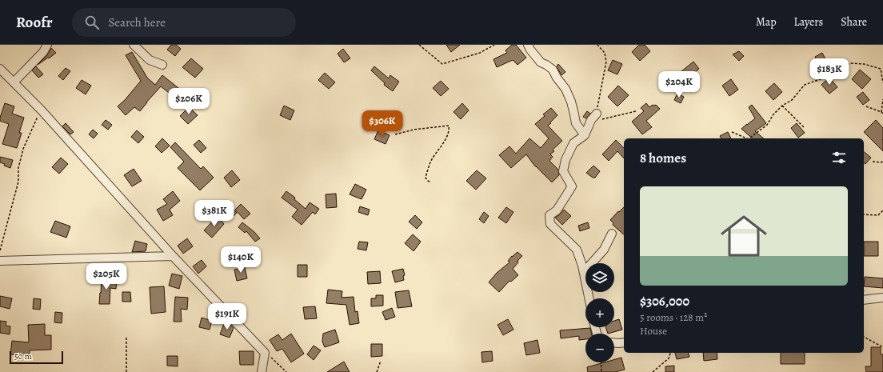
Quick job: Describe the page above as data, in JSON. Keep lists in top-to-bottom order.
{
  "scale_bar": "50 m",
  "page": {
    "header": "Roofr",
    "search": "Search here",
    "nav": ["Map", "Layers", "Share"],
    "price": [
      "$183K",
      "$204K",
      "$206K",
      "$306K",
      "$381K",
      "$140K",
      "$205K",
      "$191K"
    ],
    "heading": "8 homes",
    "list": [
      {
        "name": "$306,000",
        "note": "5 rooms · 128 m² · House"
      }
    ],
    "map_buttons": ["+", "−"],
    "scale": "50 m"
  }
}
